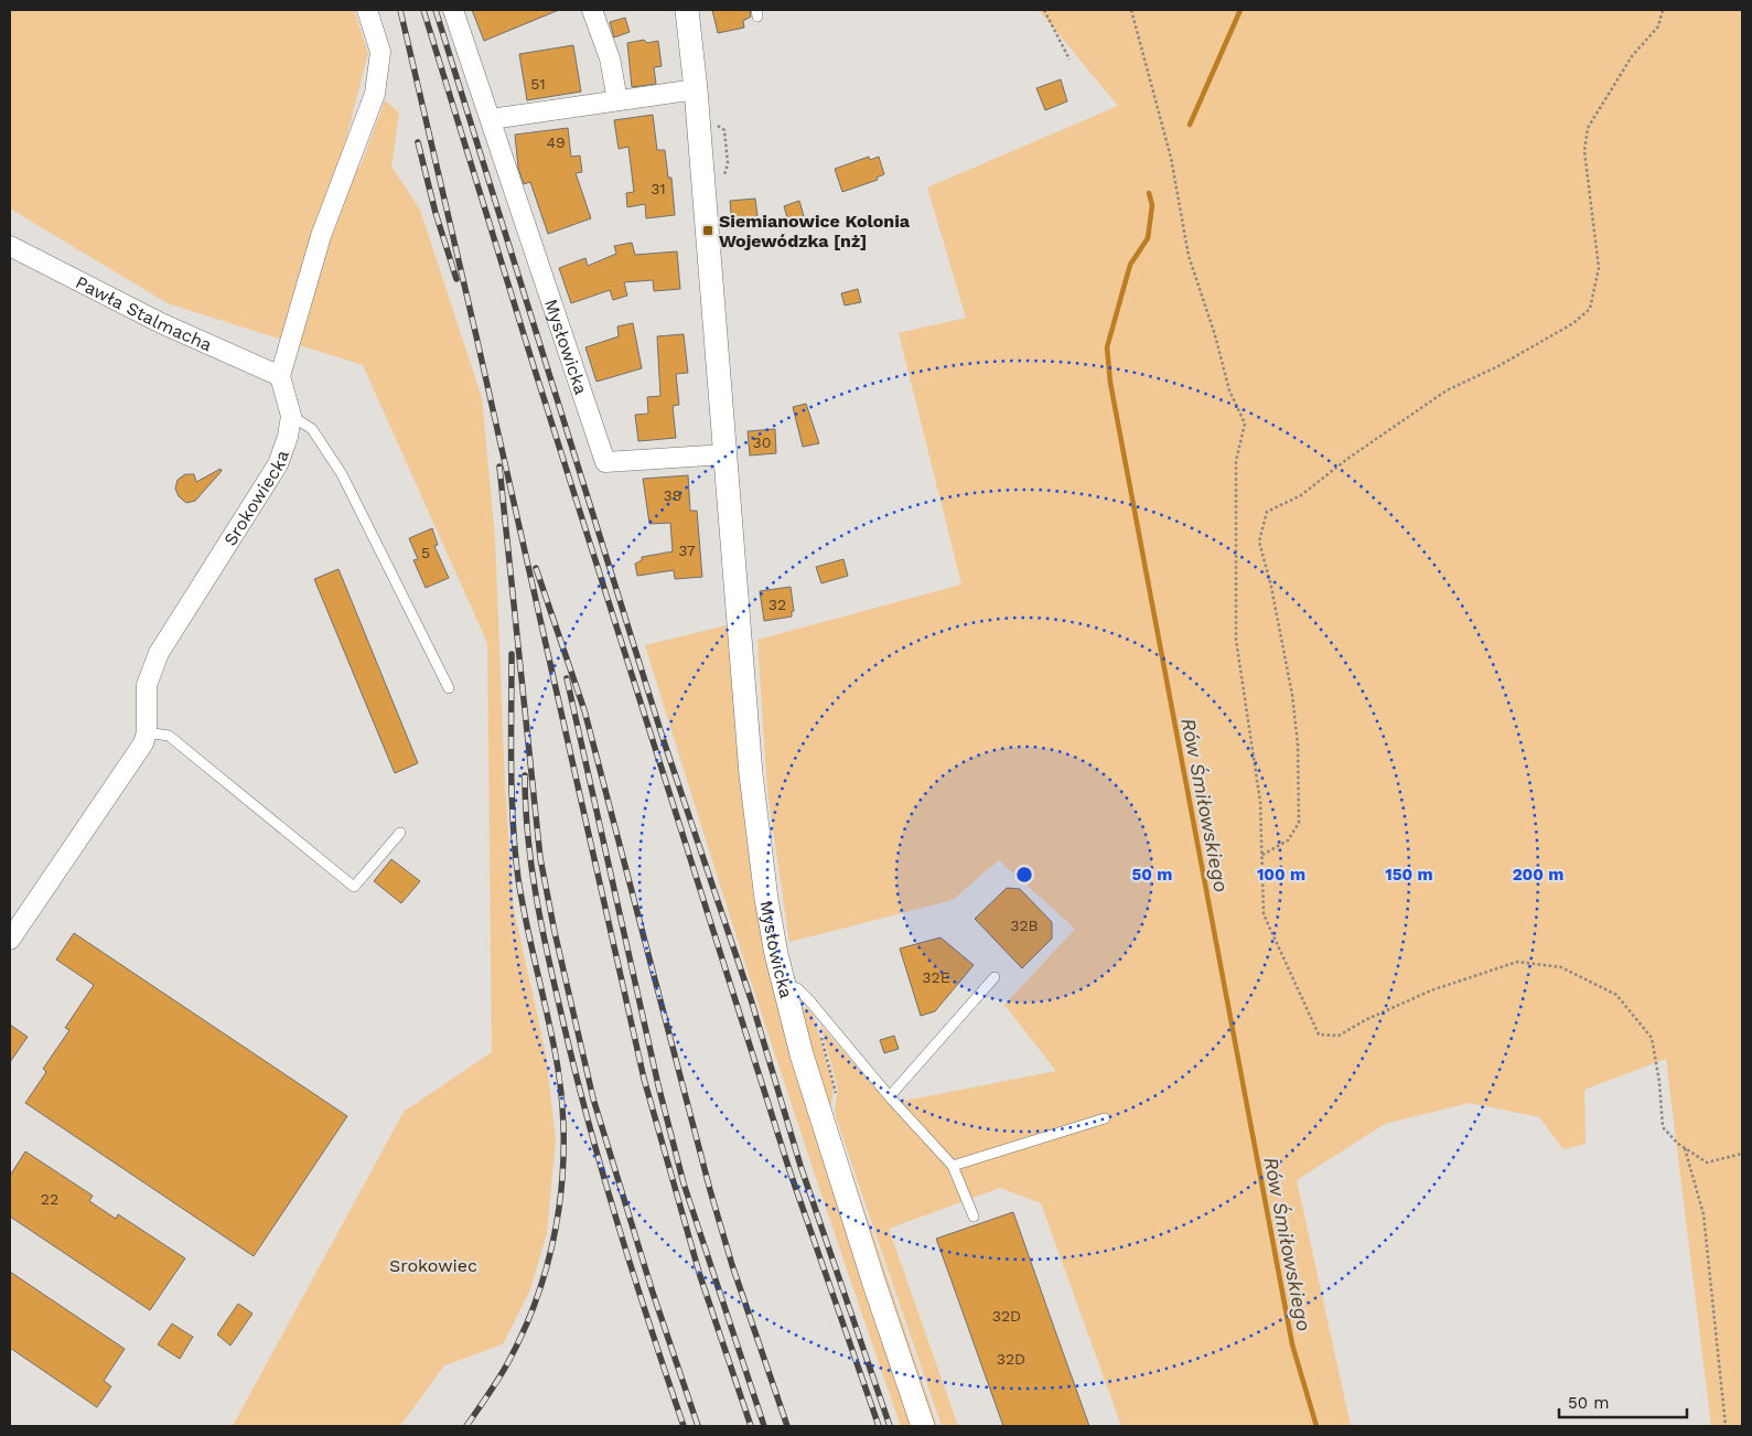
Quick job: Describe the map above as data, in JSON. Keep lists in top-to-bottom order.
{
  "streets": {
    "street": ["Pawła Stalmacha", "Mysłowicka", "Srokowiecka"]
  },
  "crossings": [
    ["Pawła Stalmacha", "Srokowiecka"]
  ],
  "water": ["Rów Śmiłowskiego"],
  "parks": ["Srokowiec"],
  "places": {
    "transit": ["Siemianowice Kolonia Wojewódzka [nż]"]
  },
  "house_numbers": [
    "51",
    "49",
    "31",
    "30",
    "39",
    "37",
    "5",
    "32",
    "32B",
    "32E",
    "22",
    "32D",
    "32D"
  ],
  "scale_bar": "50 m",
  "rings": [
    "50 m",
    "100 m",
    "150 m",
    "200 m"
  ]
}
